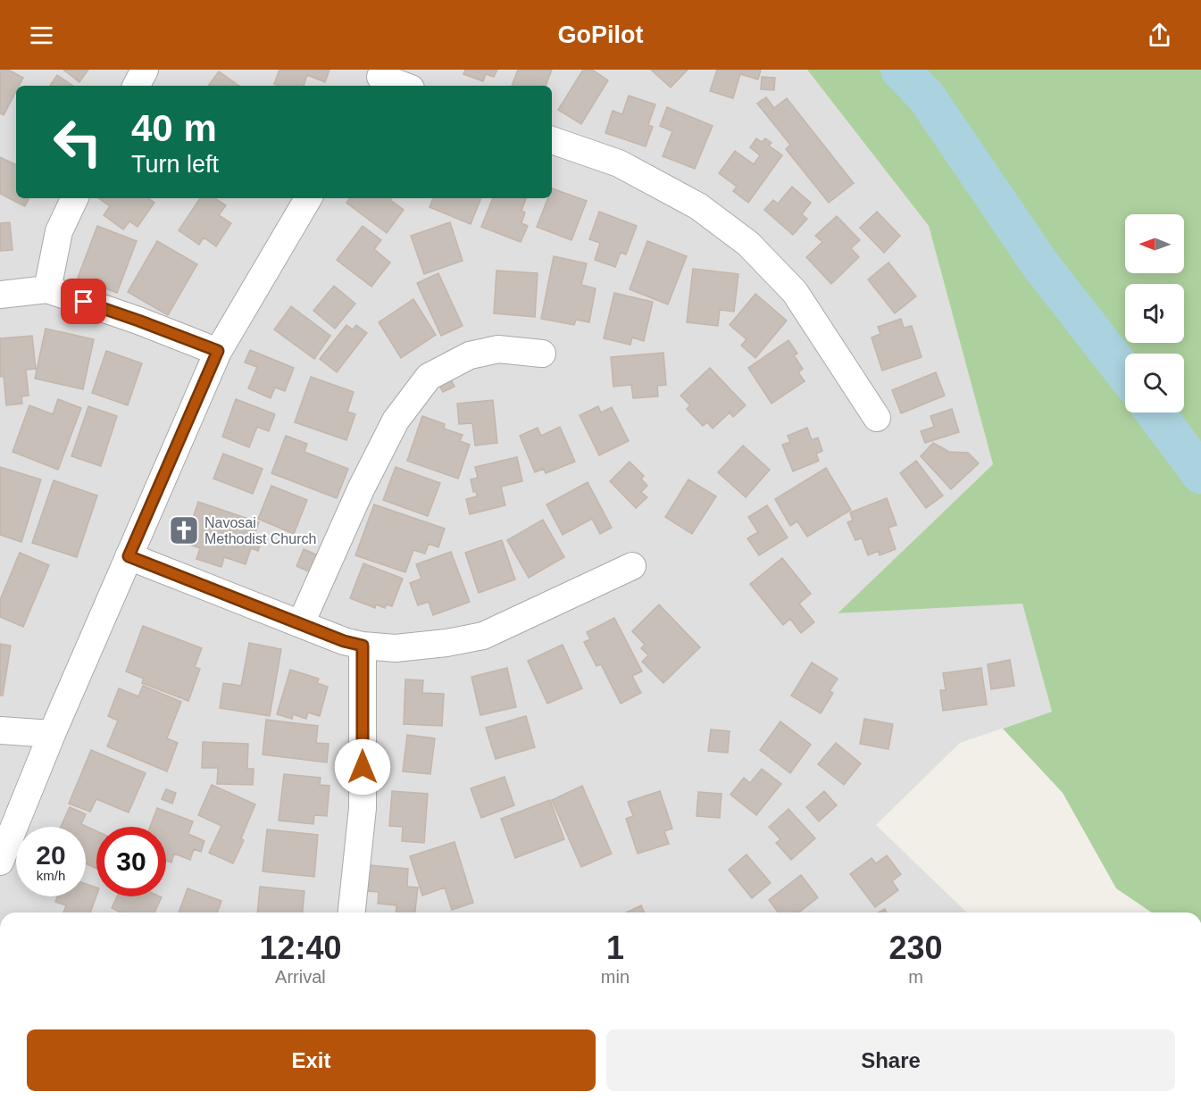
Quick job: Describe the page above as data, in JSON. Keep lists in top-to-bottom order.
{
  "places": {
    "church": ["Navosai Methodist Church"]
  },
  "north": "left",
  "page": {
    "header": "GoPilot",
    "turn": ["40 m", "Turn left"],
    "speed": "20 km/h",
    "limit": "30",
    "eta": [
      "12:40",
      "Arrival",
      "1",
      "min",
      "230",
      "m"
    ],
    "buttons": ["Exit", "Share"]
  }
}
